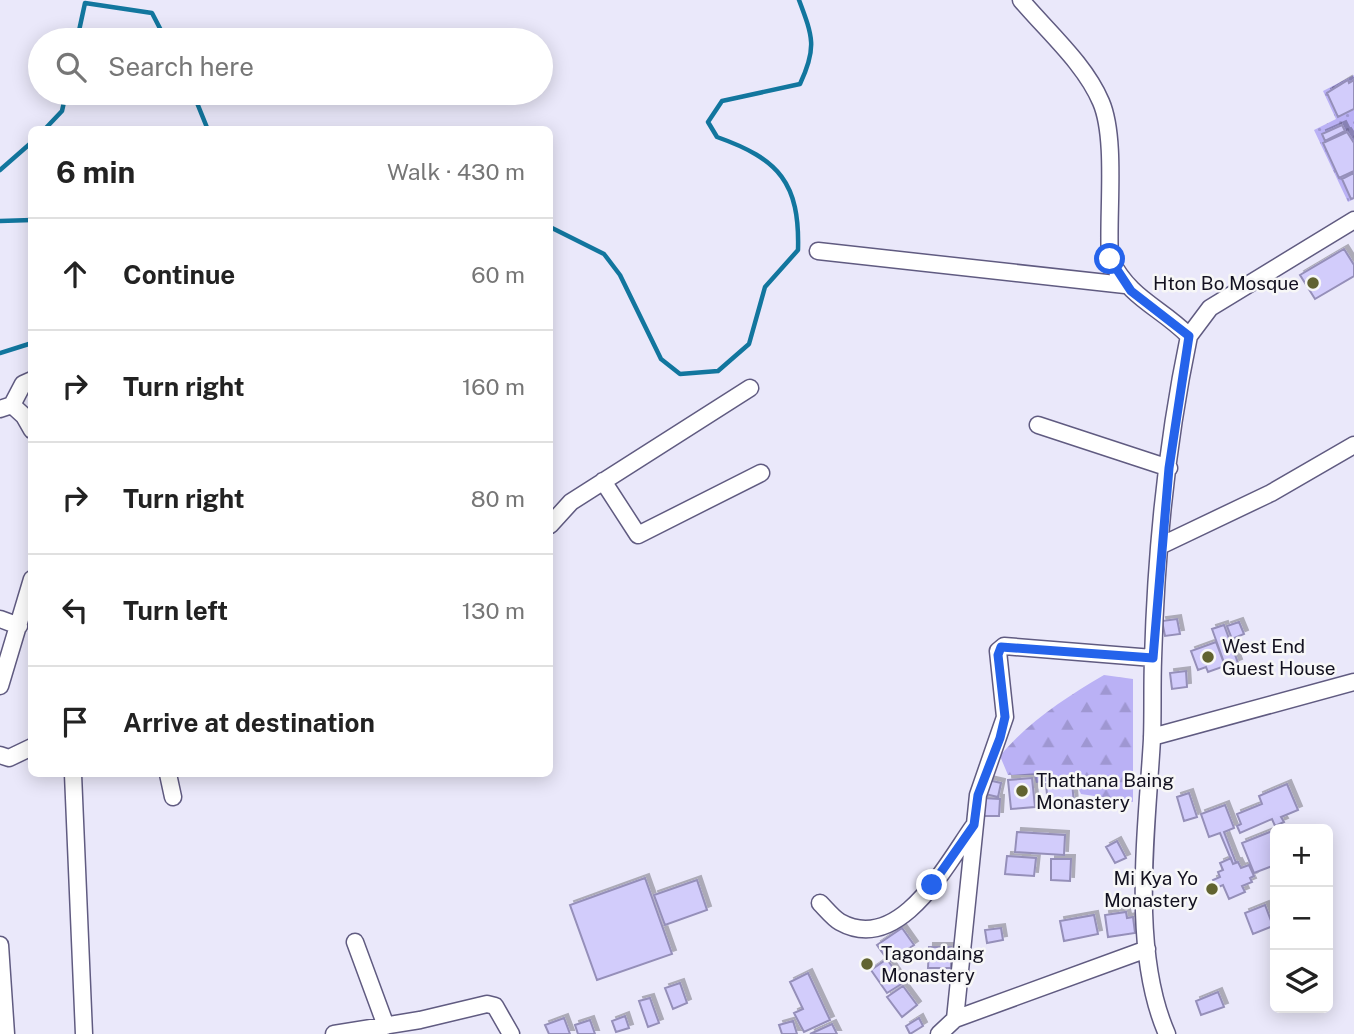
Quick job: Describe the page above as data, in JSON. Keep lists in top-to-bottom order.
{
  "places": [
    "Hton Bo Mosque",
    "West End Guest House",
    "Thathana Baing Monastery",
    "Mi Kya Yo Monastery",
    "Tagondaing Monastery"
  ],
  "page": {
    "search": "Search here",
    "heading": ["6 min", "Walk · 430 m"],
    "list": [
      ["Continue", "60 m"],
      ["Turn right", "160 m"],
      ["Turn right", "80 m"],
      ["Turn left", "130 m"],
      "Arrive at destination"
    ],
    "map_buttons": ["+", "−"]
  }
}
